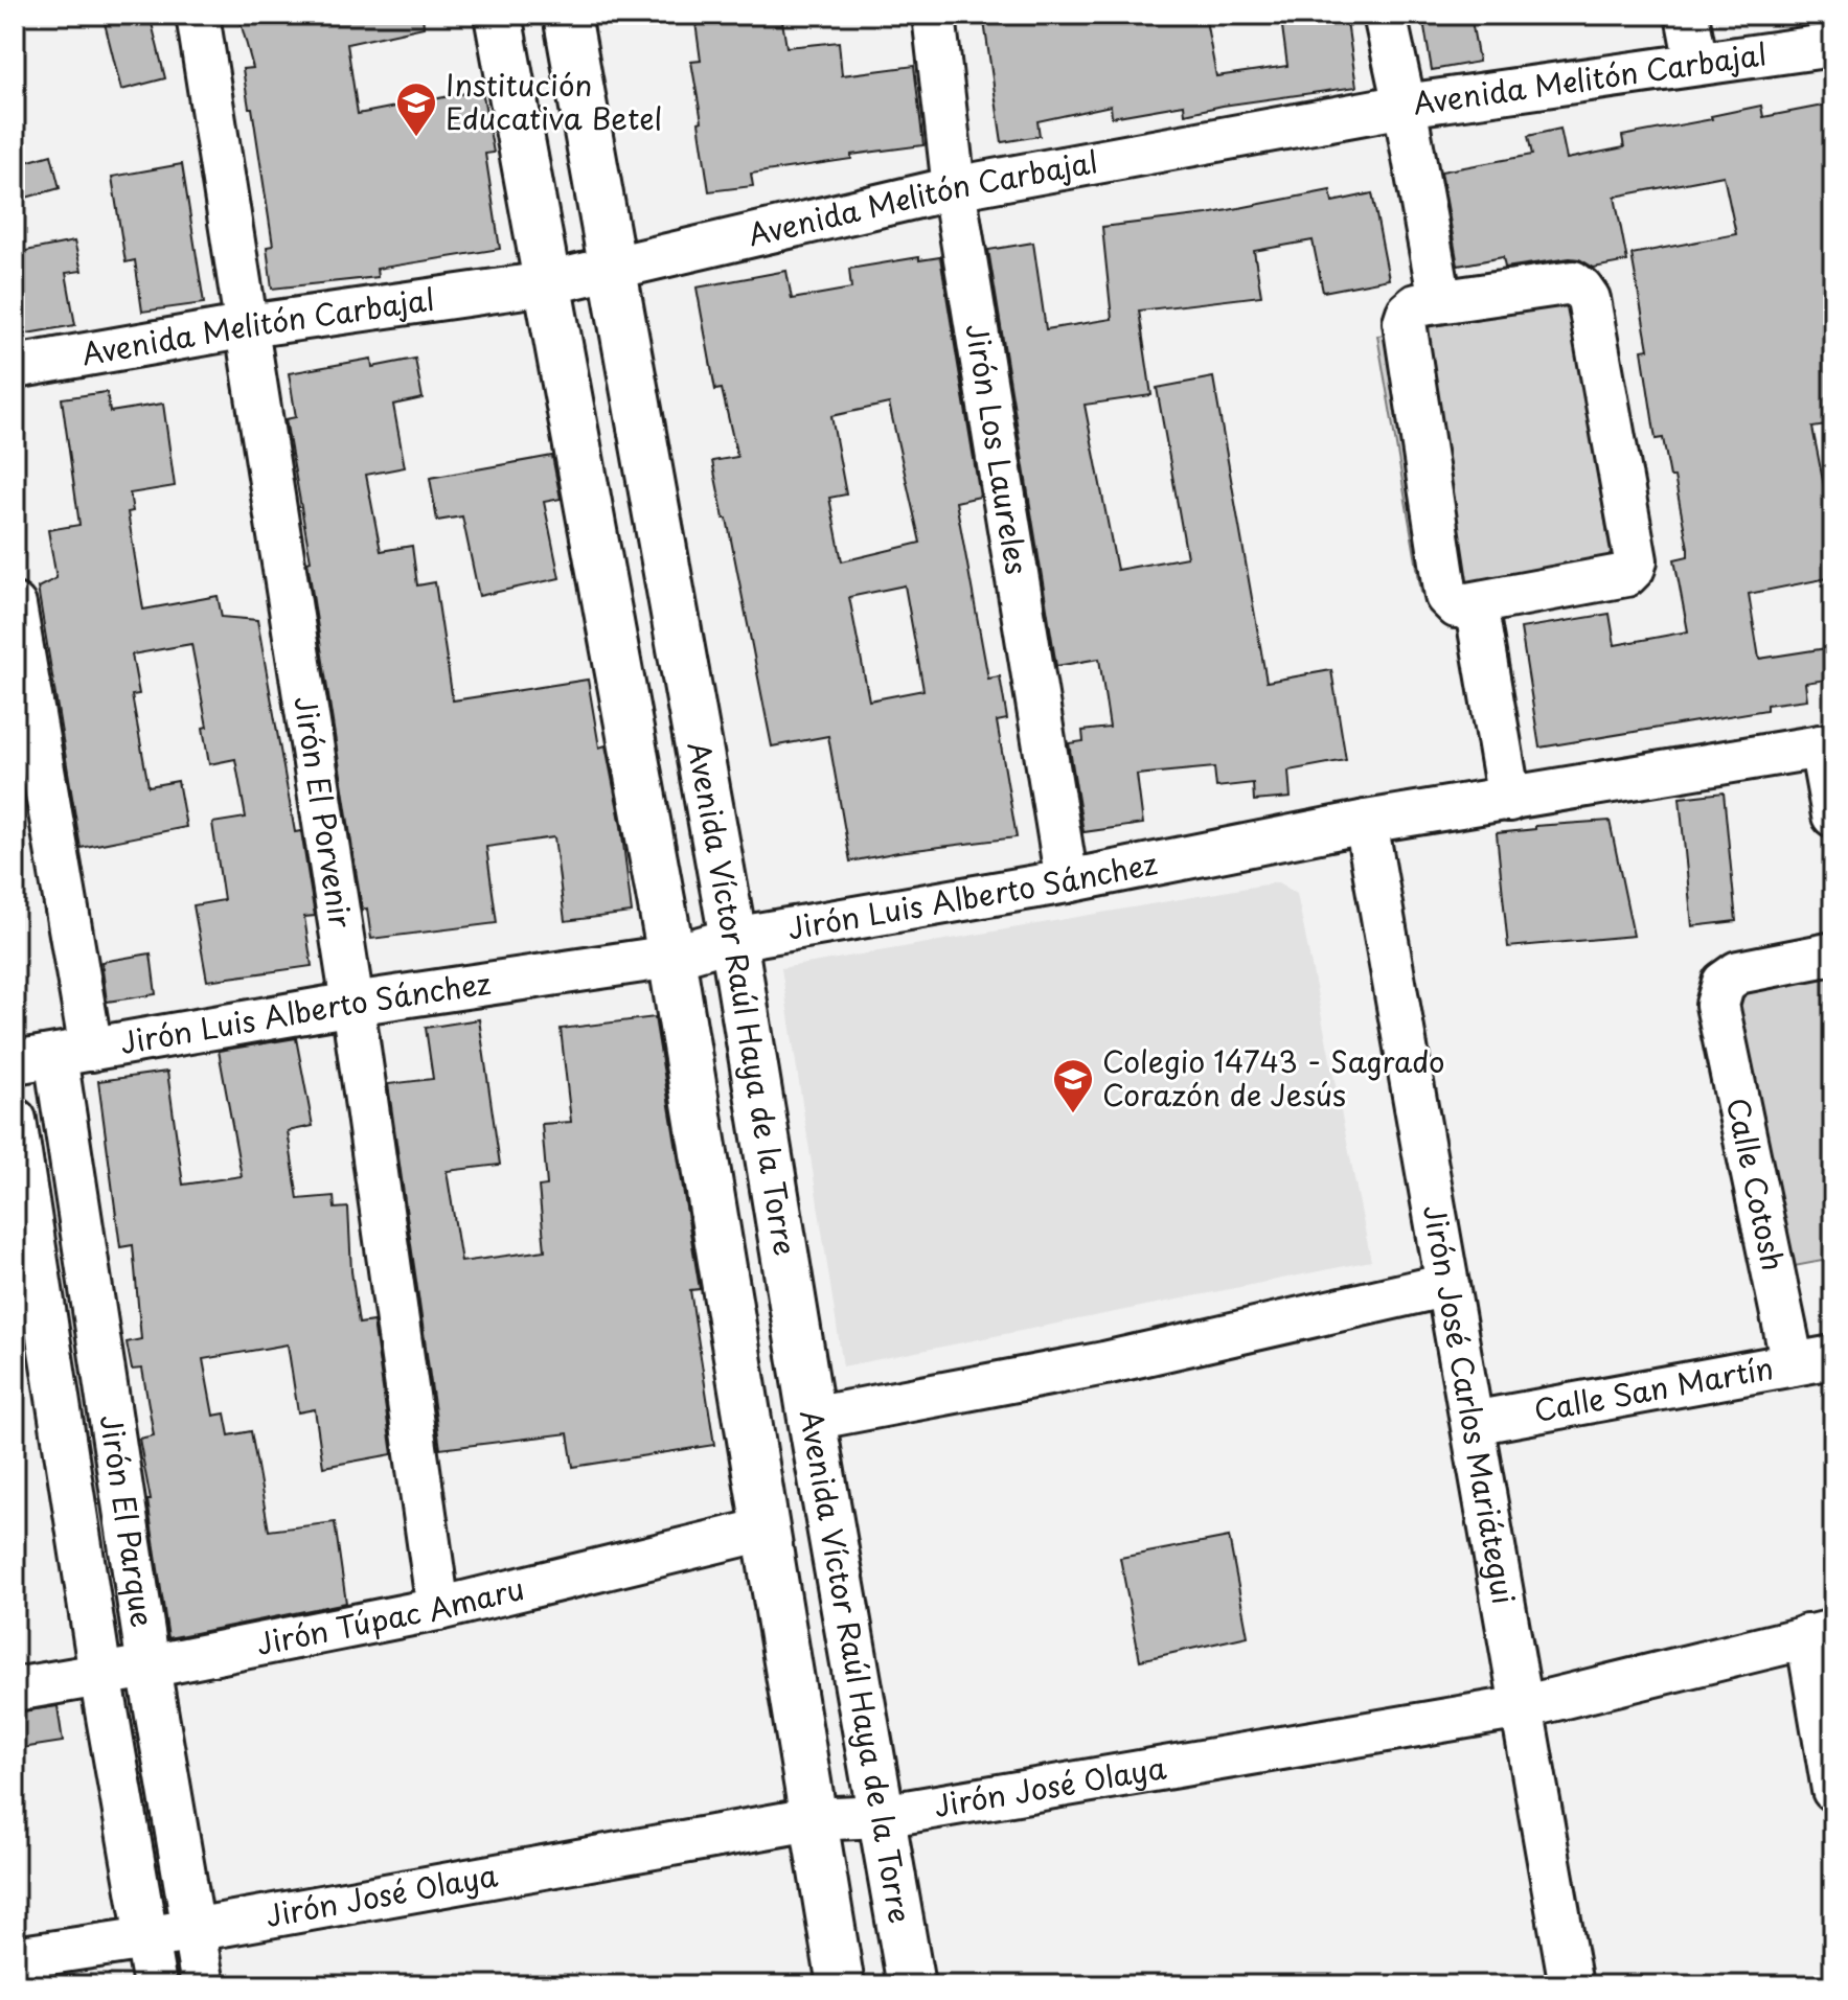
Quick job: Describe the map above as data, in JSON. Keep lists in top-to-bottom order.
{
  "streets": {
    "main road": ["Avenida Víctor Raúl Haya de la Torre"],
    "street": [
      "Avenida Melitón Carbajal",
      "Jirón Los Laureles",
      "Jirón El Porvenir",
      "Jirón Luis Alberto Sánchez",
      "Calle Cotosh",
      "Calle San Martín",
      "Jirón José Carlos Mariátegui",
      "Jirón El Parque",
      "Jirón Túpac Amaru",
      "Jirón José Olaya"
    ]
  },
  "crossings": [
    ["Avenida Melitón Carbajal", "Jirón Los Laureles"],
    ["Avenida Melitón Carbajal", "Jirón El Porvenir"],
    ["Avenida Melitón Carbajal", "Avenida Víctor Raúl Haya de la Torre"],
    ["Jirón Los Laureles", "Jirón Luis Alberto Sánchez"],
    ["Jirón El Porvenir", "Jirón Luis Alberto Sánchez"],
    ["Jirón El Porvenir", "Jirón Túpac Amaru"],
    ["Jirón Luis Alberto Sánchez", "Avenida Víctor Raúl Haya de la Torre"],
    ["Jirón Luis Alberto Sánchez", "Jirón José Carlos Mariátegui"],
    ["Jirón Luis Alberto Sánchez", "Jirón El Parque"],
    ["Avenida Víctor Raúl Haya de la Torre", "Jirón José Olaya"],
    ["Calle Cotosh", "Calle San Martín"],
    ["Calle San Martín", "Jirón José Carlos Mariátegui"],
    ["Jirón José Carlos Mariátegui", "Jirón José Olaya"],
    ["Jirón El Parque", "Jirón Túpac Amaru"],
    ["Jirón El Parque", "Jirón José Olaya"]
  ],
  "places": {
    "school or university": ["Institución Educativa Betel", "Colegio 14743 - Sagrado Corazón de Jesús"]
  }
}
